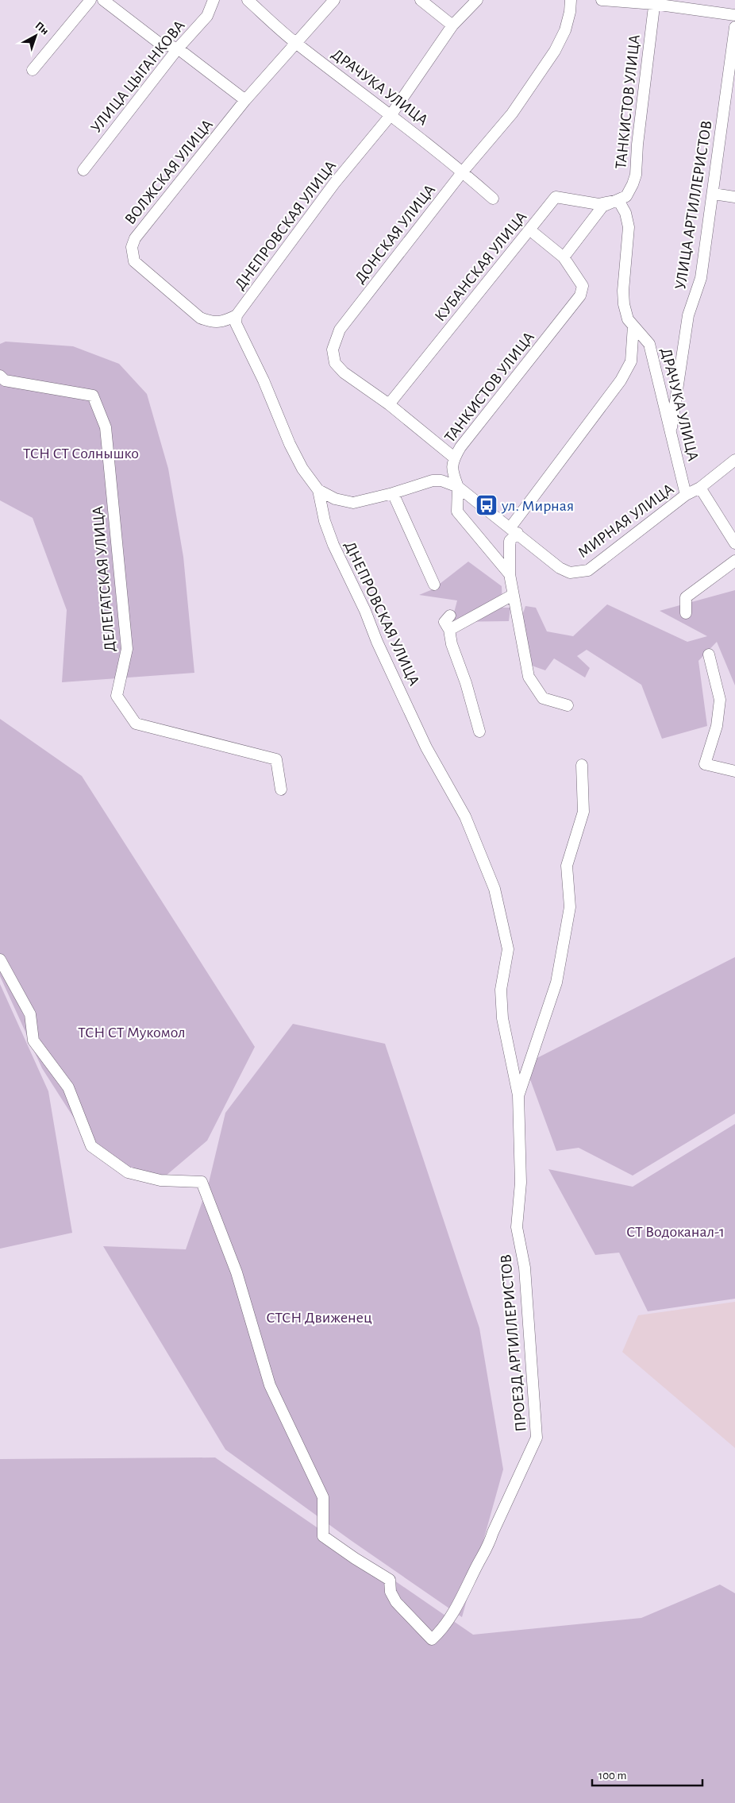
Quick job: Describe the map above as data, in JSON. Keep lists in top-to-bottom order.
{
  "streets": {
    "street": [
      "УЛИЦА ЦЫГАНКОВА",
      "ДРАЧУКА УЛИЦА",
      "ТАНКИСТОВ УЛИЦА",
      "ВОЛЖСКАЯ УЛИЦА",
      "УЛИЦА АРТИЛЛЕРИСТОВ",
      "ДНЕПРОВСКАЯ УЛИЦА",
      "ДОНСКАЯ УЛИЦА",
      "КУБАНСКАЯ УЛИЦА",
      "МИРНАЯ УЛИЦА",
      "ДЕЛЕГАТСКАЯ УЛИЦА",
      "ПРОЕЗД АРТИЛЛЕРИСТОВ"
    ]
  },
  "crossings": [
    ["ДРАЧУКА УЛИЦА", "ВОЛЖСКАЯ УЛИЦА"],
    ["ДРАЧУКА УЛИЦА", "УЛИЦА АРТИЛЛЕРИСТОВ"],
    ["ДРАЧУКА УЛИЦА", "ДНЕПРОВСКАЯ УЛИЦА"],
    ["ДРАЧУКА УЛИЦА", "ДОНСКАЯ УЛИЦА"],
    ["ДРАЧУКА УЛИЦА", "МИРНАЯ УЛИЦА"],
    ["ТАНКИСТОВ УЛИЦА", "ДОНСКАЯ УЛИЦА"],
    ["ТАНКИСТОВ УЛИЦА", "КУБАНСКАЯ УЛИЦА"],
    ["ТАНКИСТОВ УЛИЦА", "МИРНАЯ УЛИЦА"],
    ["ВОЛЖСКАЯ УЛИЦА", "ДНЕПРОВСКАЯ УЛИЦА"],
    ["ДНЕПРОВСКАЯ УЛИЦА", "ПРОЕЗД АРТИЛЛЕРИСТОВ"],
    ["ДОНСКАЯ УЛИЦА", "КУБАНСКАЯ УЛИЦА"]
  ],
  "parks": [
    "ТСН СТ Солнышко",
    "ТСН СТ Мукомол",
    "СТ Водоканал-1",
    "СТСН Движенец"
  ],
  "places": {
    "bus stop": ["ул. Мирная"]
  },
  "scale_bar": "100 m",
  "north": "top right"
}
